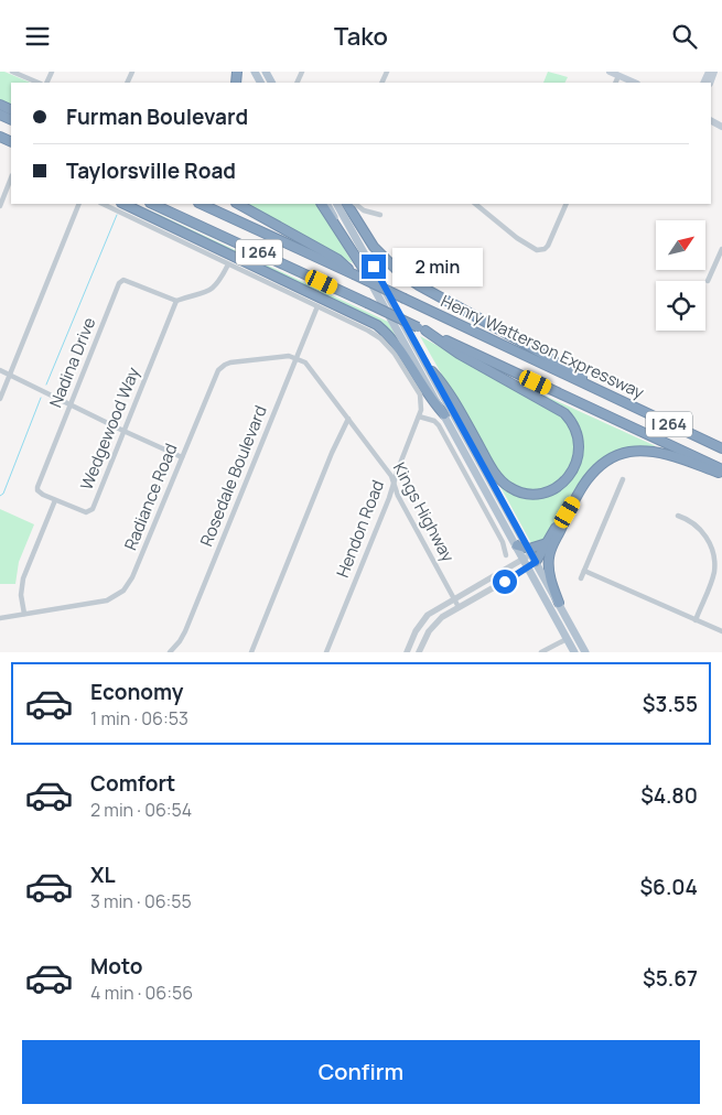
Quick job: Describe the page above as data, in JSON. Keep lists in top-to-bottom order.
{
  "streets": {
    "highway": ["I 264", "Henry Watterson Expressway"],
    "street": [
      "Nadina Drive",
      "Wedgewood Way",
      "Rosedale Boulevard",
      "Radiance Road",
      "Kings Highway",
      "Hendon Road"
    ]
  },
  "crossings": [
    ["Nadina Drive", "Wedgewood Way"],
    ["Rosedale Boulevard", "Radiance Road"],
    ["Rosedale Boulevard", "Kings Highway"],
    ["Radiance Road", "Kings Highway"],
    ["Kings Highway", "Hendon Road"]
  ],
  "north": "top right",
  "page": {
    "header": "Tako",
    "banner": ["Furman Boulevard", "Taylorsville Road"],
    "bubble": "2 min",
    "list": [
      {
        "name": "Economy",
        "note": "1 min · 06:53",
        "value": "$3.55"
      },
      {
        "name": "Comfort",
        "note": "2 min · 06:54",
        "value": "$4.80"
      },
      {
        "name": "XL",
        "note": "3 min · 06:55",
        "value": "$6.04"
      },
      {
        "name": "Moto",
        "note": "4 min · 06:56",
        "value": "$5.67"
      }
    ],
    "buttons": "Confirm"
  }
}
